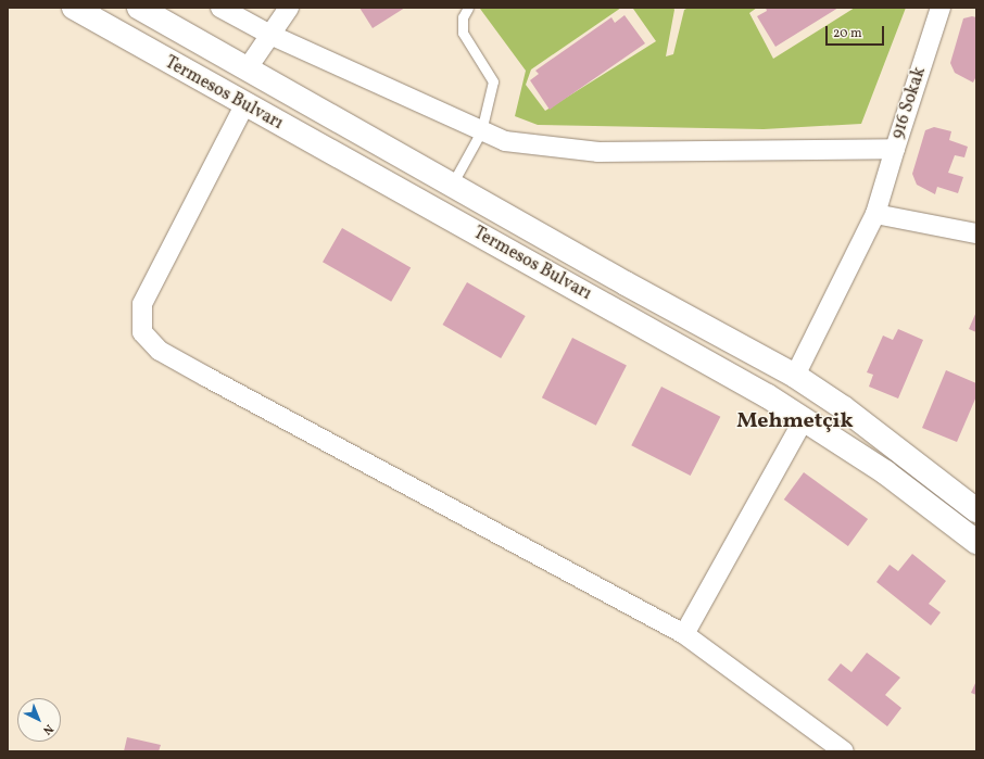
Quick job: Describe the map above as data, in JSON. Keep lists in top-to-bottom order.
{
  "streets": {
    "main road": ["Termesos Bulvarı"],
    "street": ["916 Sokak"]
  },
  "crossings": [
    ["Termesos Bulvarı", "916 Sokak"]
  ],
  "districts": ["Mehmetçik"],
  "scale_bar": "20 m",
  "north": "bottom right"
}
